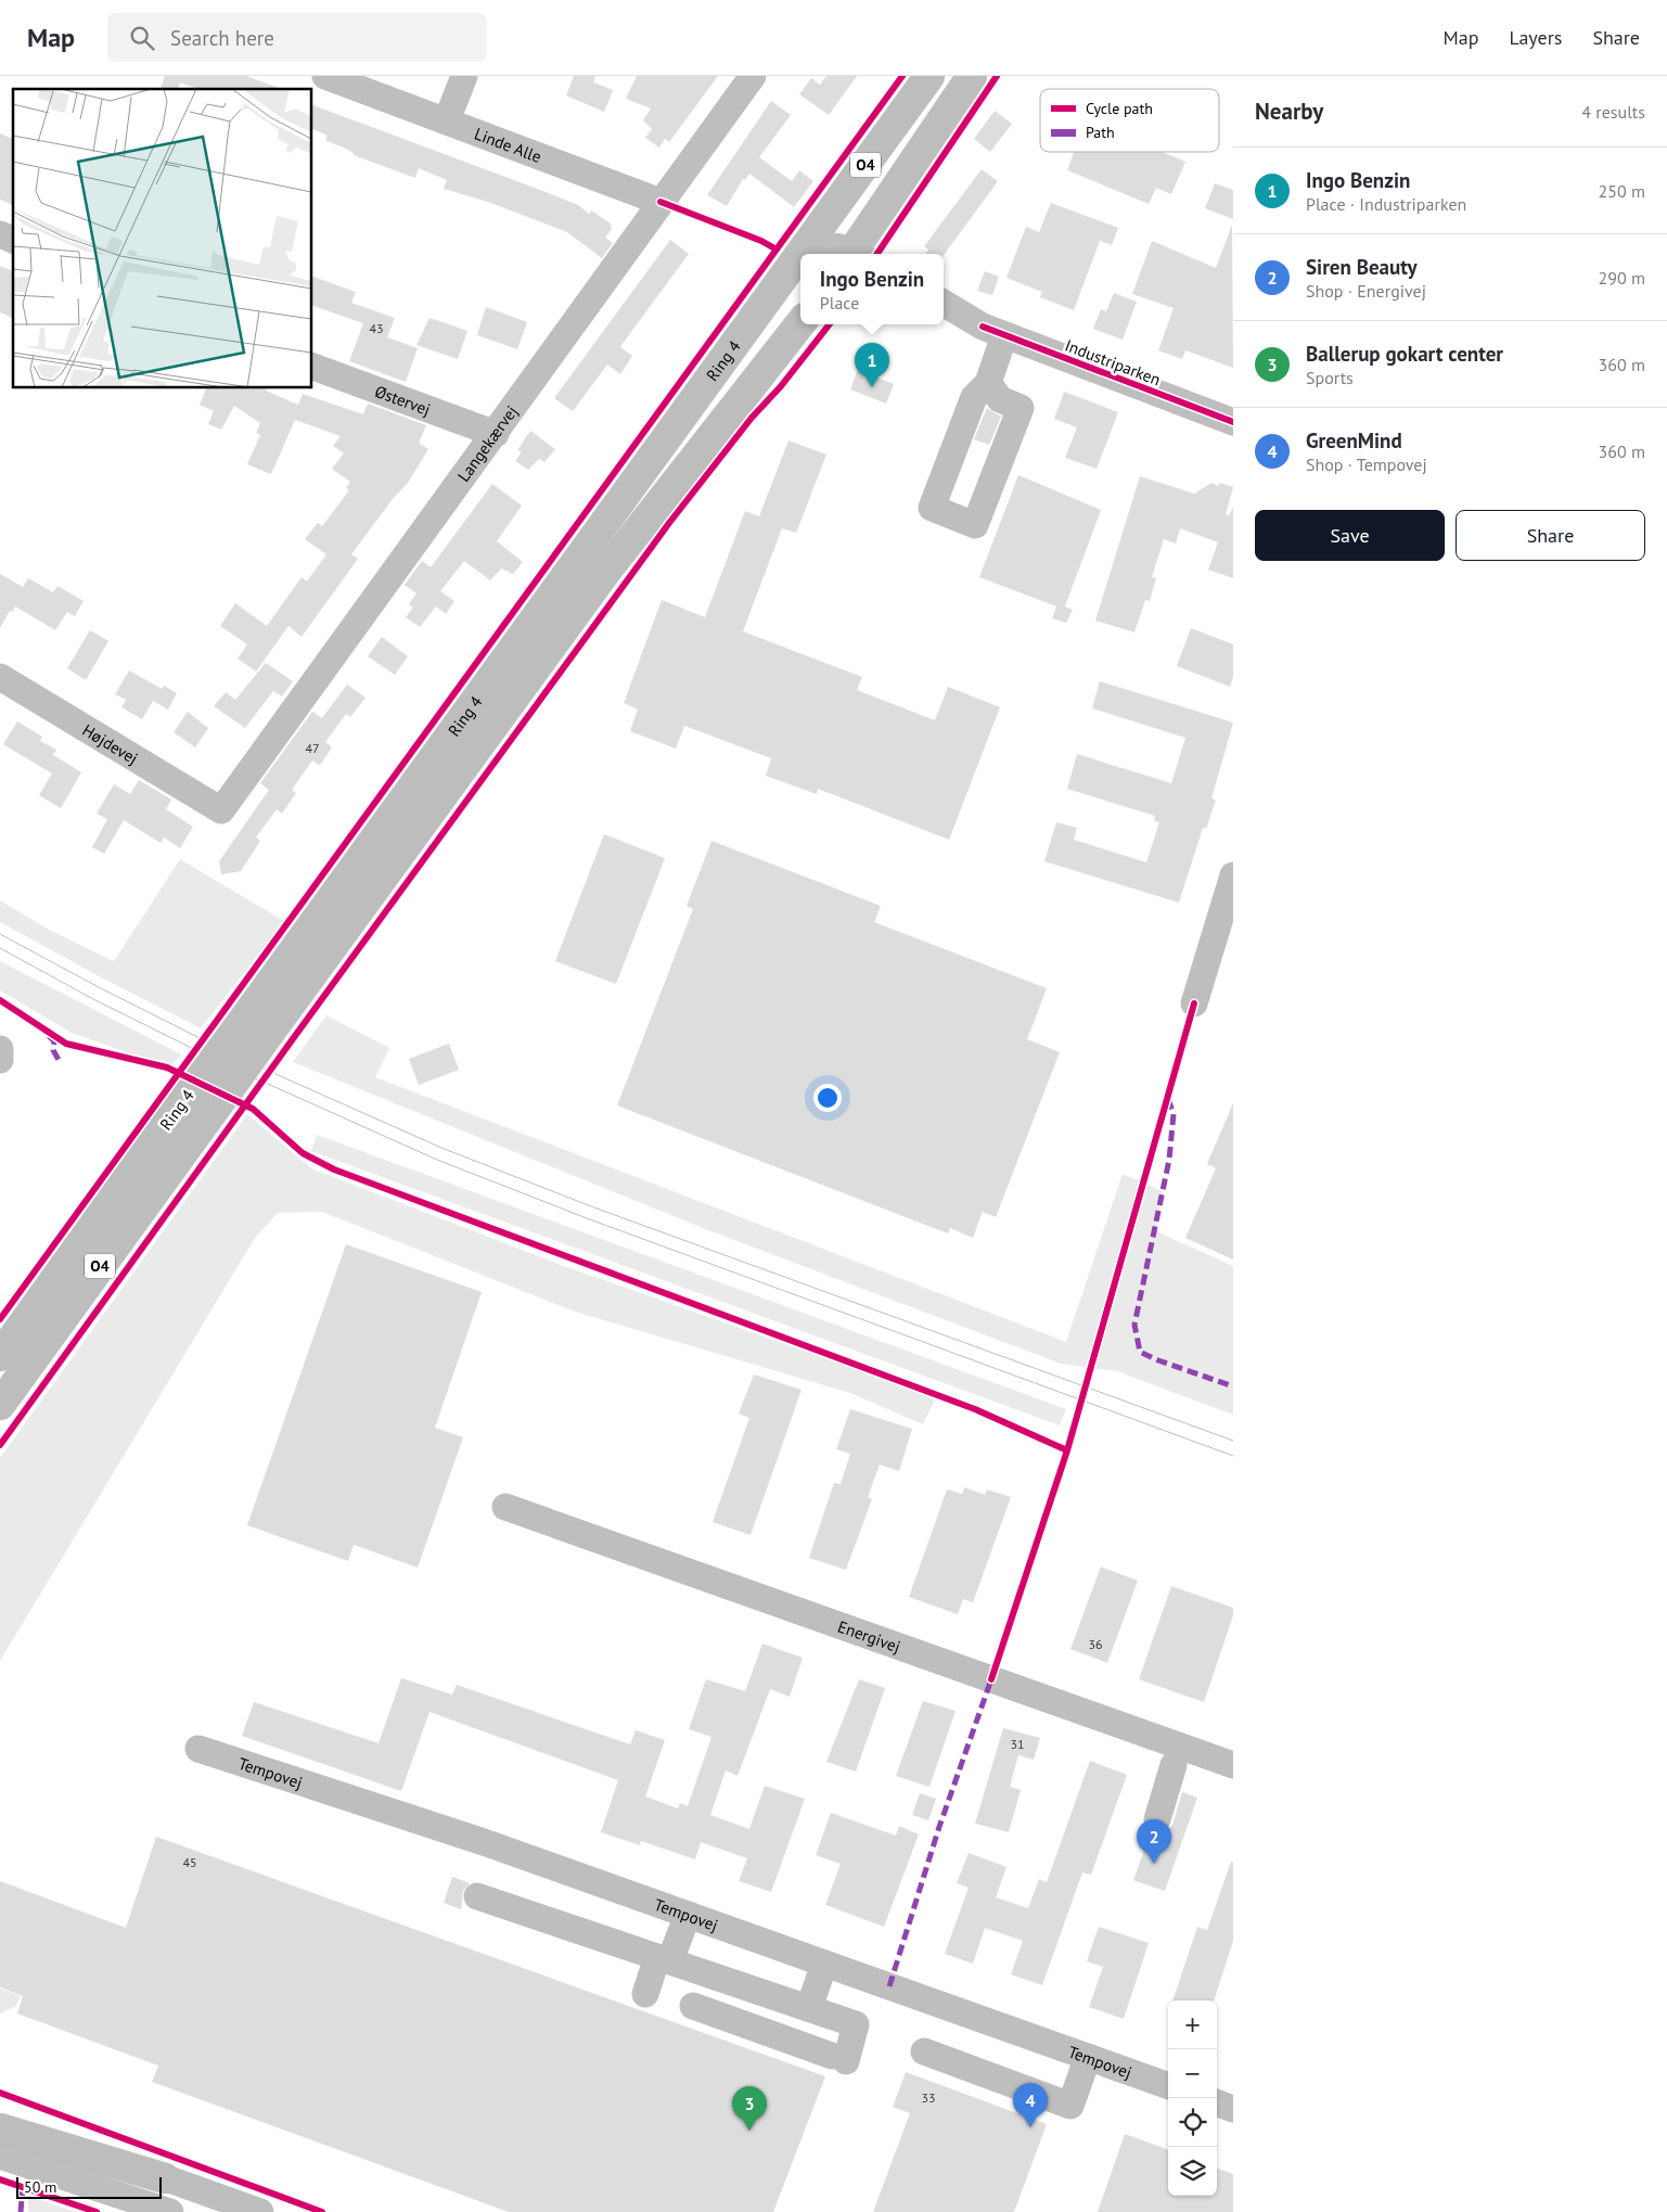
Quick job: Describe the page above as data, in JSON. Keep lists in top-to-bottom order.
{
  "streets": {
    "main road": ["O4", "Ring 4"],
    "street": [
      "Linde Alle",
      "Industriparken",
      "Østervej",
      "Langekærvej",
      "Højdevej",
      "Energivej",
      "Tempovej"
    ]
  },
  "crossings": [
    ["Linde Alle", "Langekærvej"],
    ["Østervej", "Langekærvej"],
    ["Langekærvej", "Højdevej"]
  ],
  "house_numbers": [
    "43",
    "47",
    "36",
    "31",
    "45",
    "33"
  ],
  "legend": ["Cycle path", "Path"],
  "scale_bar": "50 m",
  "page": {
    "header": "Map",
    "search": "Search here",
    "nav": ["Map", "Layers", "Share"],
    "heading": ["Nearby", "4 results"],
    "list": [
      {
        "mark": "1",
        "name": "Ingo Benzin",
        "note": "Place · Industriparken",
        "value": "250 m"
      },
      {
        "mark": "2",
        "name": "Siren Beauty",
        "note": "Shop · Energivej",
        "value": "290 m"
      },
      {
        "mark": "3",
        "name": "Ballerup gokart center",
        "note": "Sports",
        "value": "360 m"
      },
      {
        "mark": "4",
        "name": "GreenMind",
        "note": "Shop · Tempovej",
        "value": "360 m"
      }
    ],
    "popup": ["Ingo Benzin", "Place"],
    "pins": [
      "1",
      "2",
      "4",
      "3"
    ],
    "buttons": ["Save", "Share"],
    "map_buttons": ["+", "−"],
    "scale": "50 m"
  }
}
